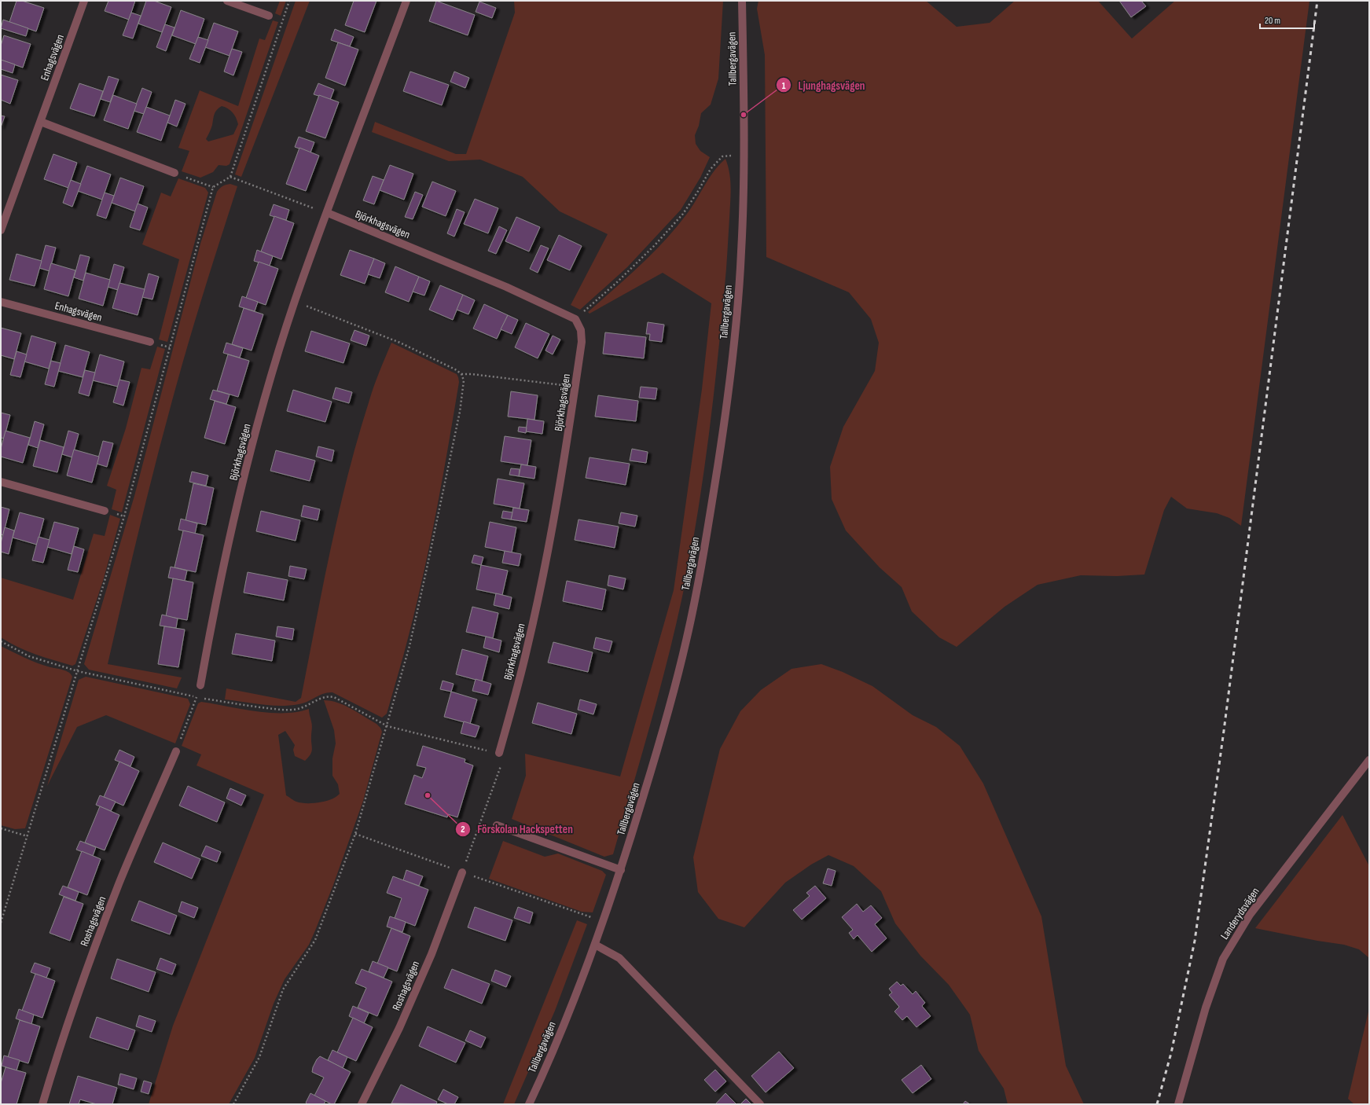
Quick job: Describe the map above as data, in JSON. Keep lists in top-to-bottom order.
{
  "streets": {
    "street": [
      "Enhagsvägen",
      "Tallbergavägen",
      "Björkhagsvägen",
      "Landerydsvägen",
      "Roshagsvägen"
    ]
  },
  "places": ["Ljunghagsvägen", "Förskolan Hackspetten"],
  "scale_bar": "20 m"
}
